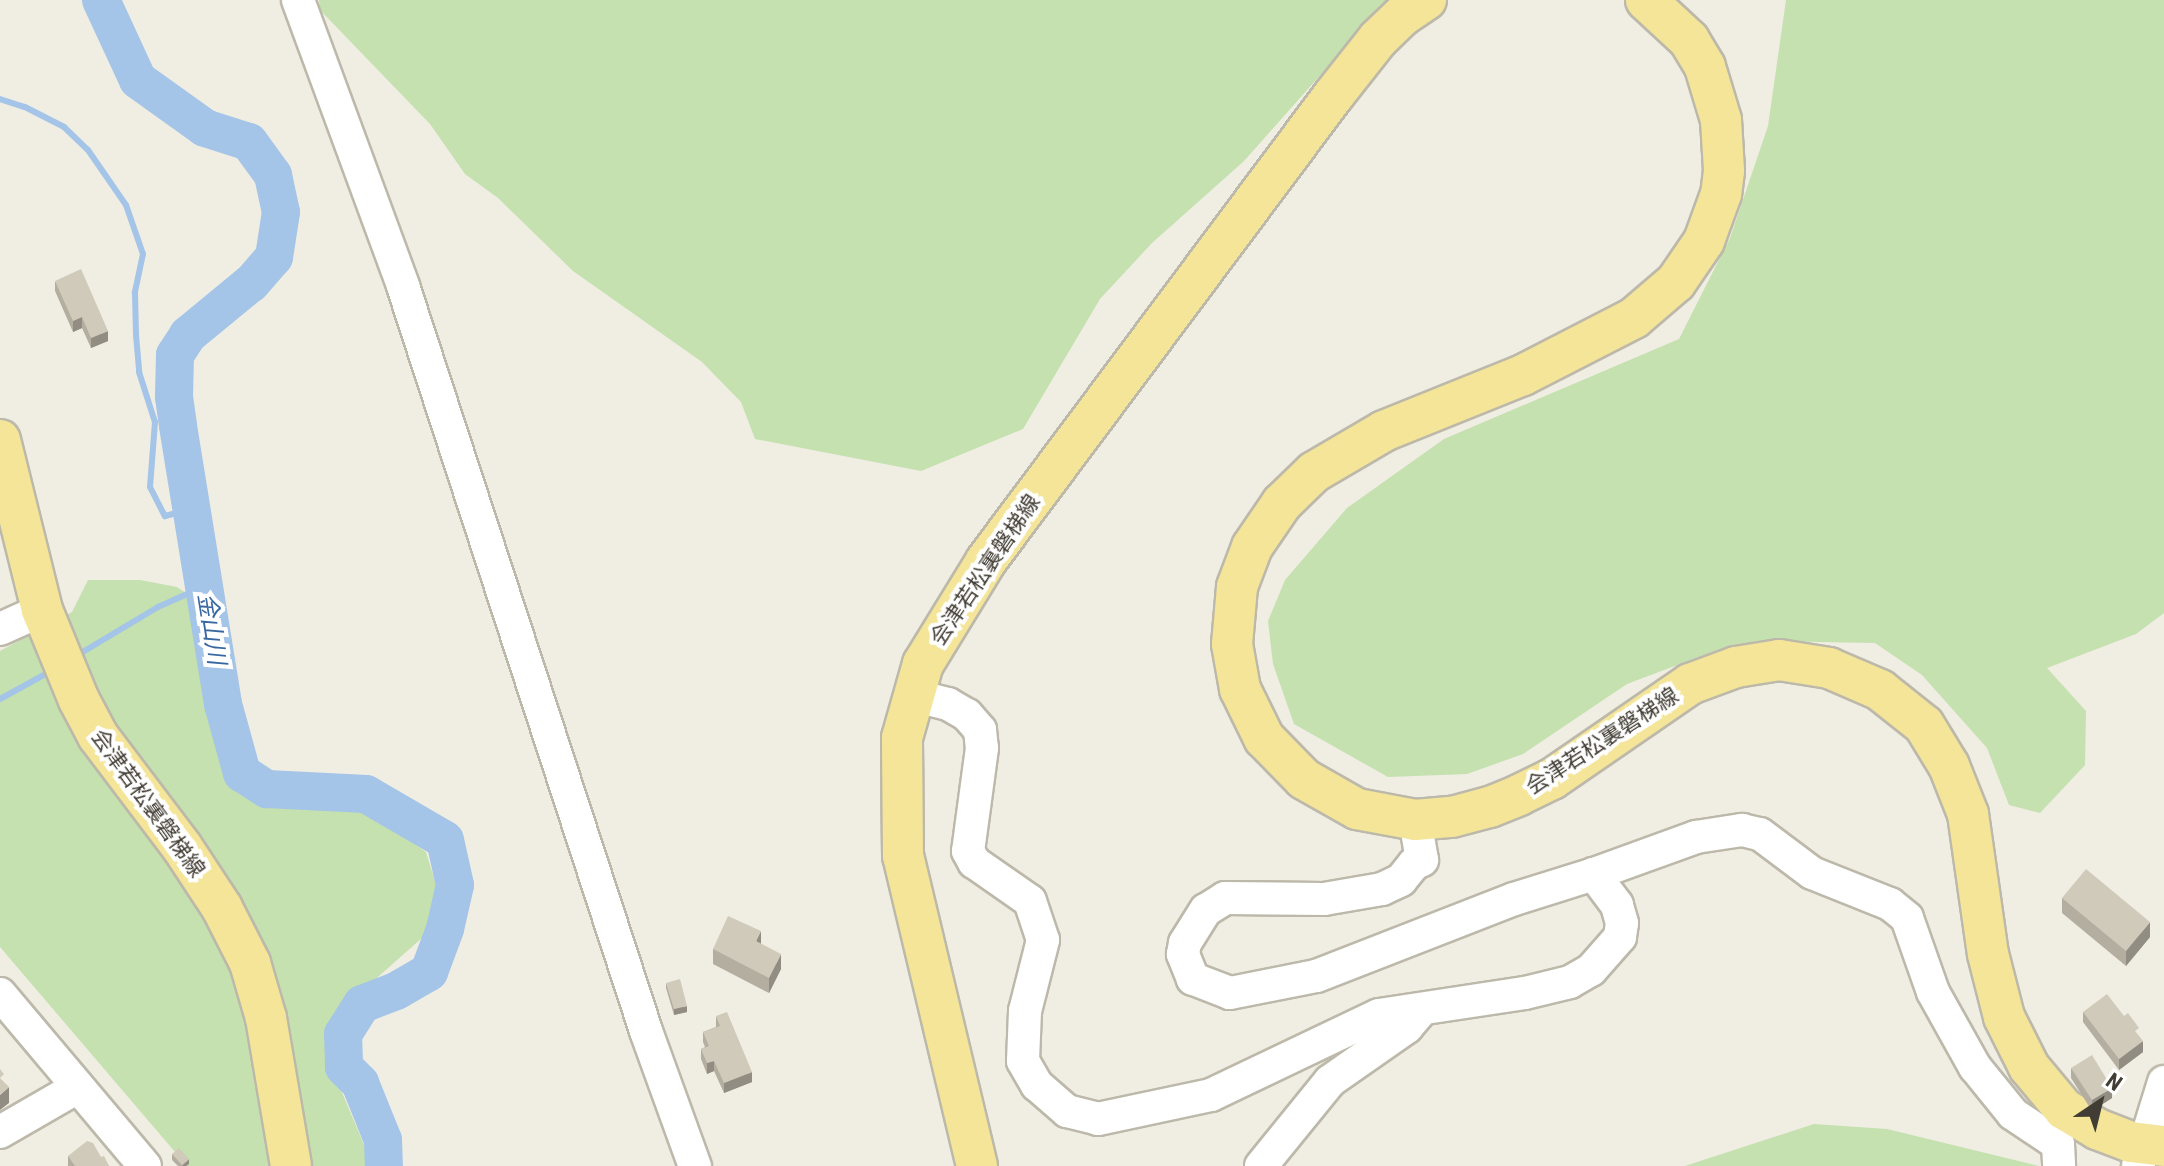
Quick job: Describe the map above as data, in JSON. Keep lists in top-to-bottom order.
{
  "streets": {
    "main road": ["会津若松裏磐梯線"]
  },
  "water": ["金山川"],
  "north": "top right"
}
